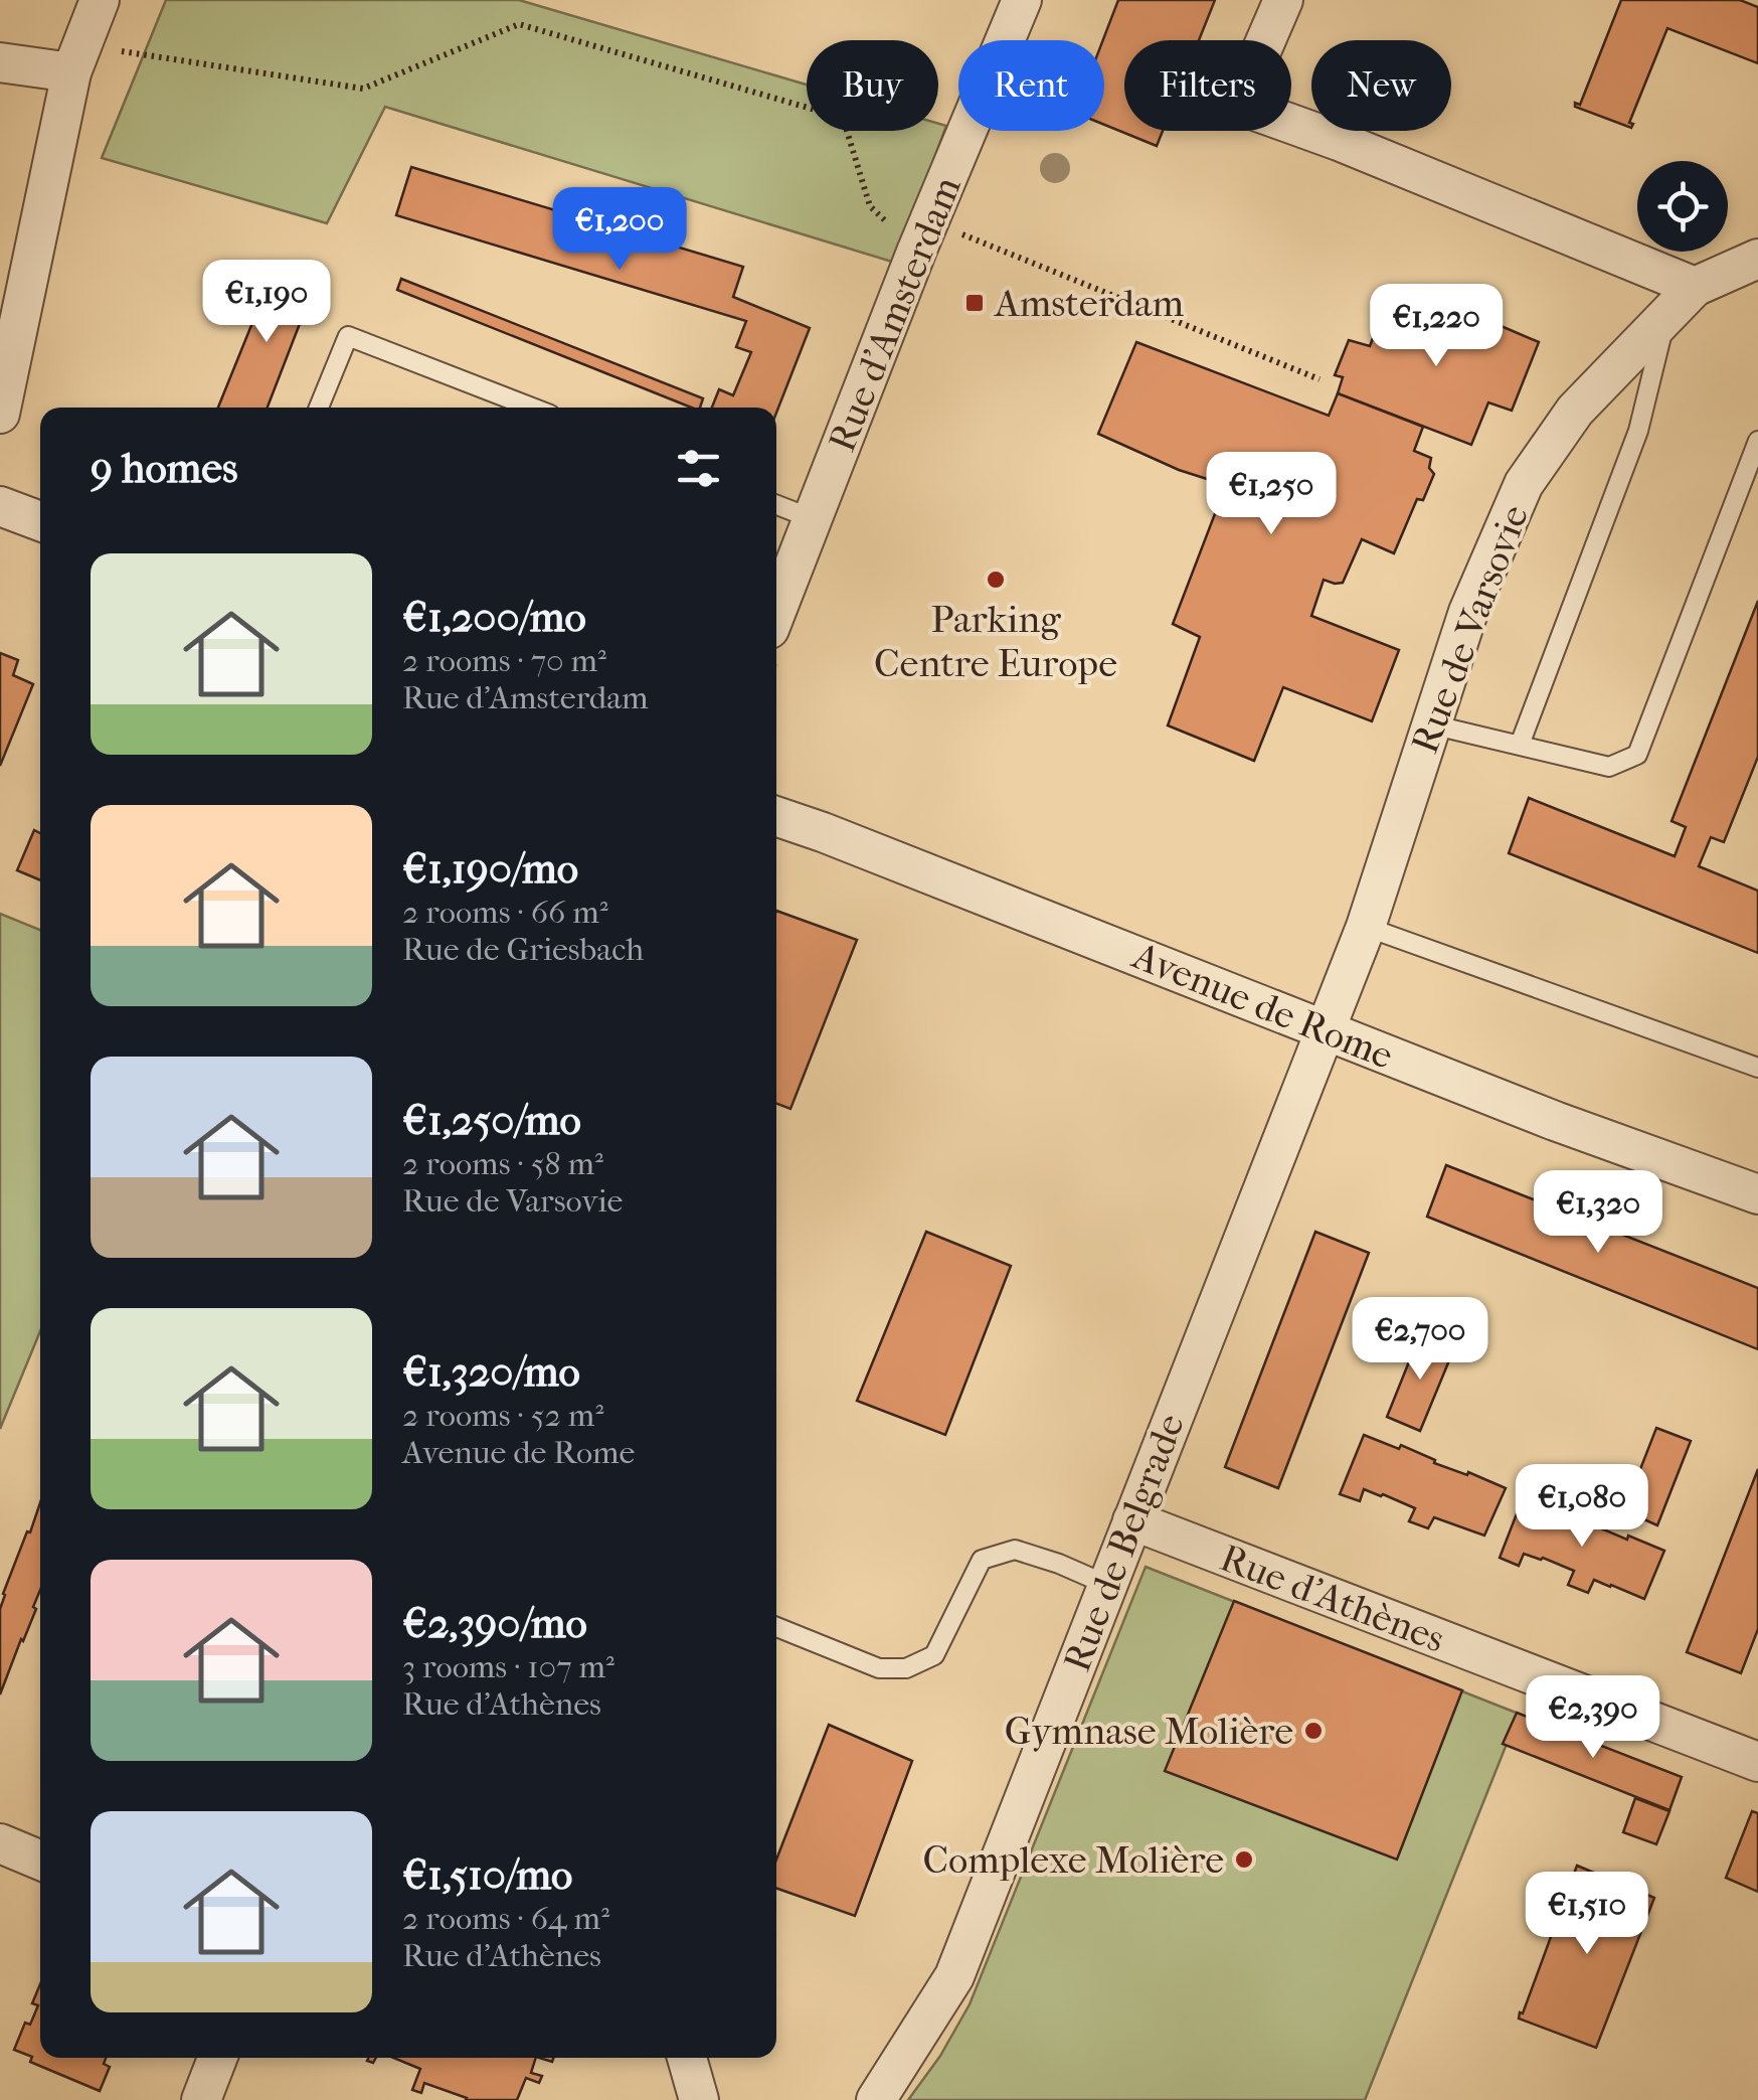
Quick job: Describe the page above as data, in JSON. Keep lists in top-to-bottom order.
{
  "streets": {
    "street": [
      "Rue d'Amsterdam",
      "Rue de Varsovie",
      "Avenue de Rome",
      "Rue de Belgrade",
      "Rue d'Athènes"
    ]
  },
  "crossings": [
    ["Rue de Varsovie", "Avenue de Rome"],
    ["Rue de Varsovie", "Rue de Belgrade"],
    ["Avenue de Rome", "Rue de Belgrade"],
    ["Rue de Belgrade", "Rue d'Athènes"]
  ],
  "places": {
    "transit": ["Amsterdam"],
    "other": ["Parking Centre Europe", "Gymnase Molière", "Complexe Molière"]
  },
  "page": {
    "chip": [
      "Buy",
      "Rent",
      "Filters",
      "New"
    ],
    "price": [
      "€1,200",
      "€1,190",
      "€1,220",
      "€1,250",
      "€1,320",
      "€2,700",
      "€1,080",
      "€2,390",
      "€1,510"
    ],
    "heading": "9 homes",
    "list": [
      {
        "name": "€1,200/mo",
        "note": "2 rooms · 70 m² · Rue d'Amsterdam"
      },
      {
        "name": "€1,190/mo",
        "note": "2 rooms · 66 m² · Rue de Griesbach"
      },
      {
        "name": "€1,250/mo",
        "note": "2 rooms · 58 m² · Rue de Varsovie"
      },
      {
        "name": "€1,320/mo",
        "note": "2 rooms · 52 m² · Avenue de Rome"
      },
      {
        "name": "€2,390/mo",
        "note": "3 rooms · 107 m² · Rue d'Athènes"
      },
      {
        "name": "€1,510/mo",
        "note": "2 rooms · 64 m² · Rue d'Athènes"
      }
    ]
  }
}
